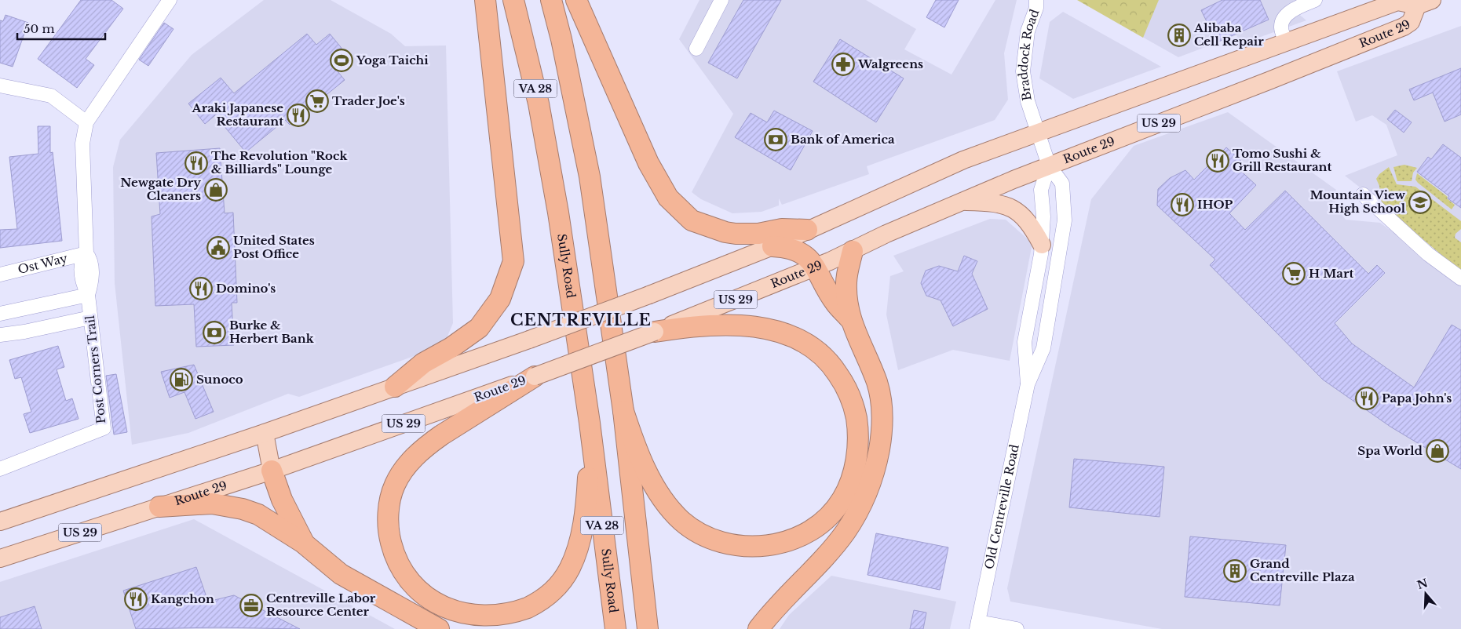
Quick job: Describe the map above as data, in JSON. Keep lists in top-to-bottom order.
{
  "streets": {
    "highway": ["VA 28", "Sully Road"],
    "main road": ["Route 29", "US 29"],
    "street": [
      "Braddock Road",
      "Ost Way",
      "Post Corners Trail",
      "Old Centreville Road"
    ]
  },
  "crossings": [
    ["Route 29", "Braddock Road"],
    ["Route 29", "Old Centreville Road"],
    ["Braddock Road", "Old Centreville Road"],
    ["Ost Way", "Post Corners Trail"]
  ],
  "districts": ["CENTREVILLE"],
  "places": {
    "building": ["Alibaba Cell Repair", "Grand Centreville Plaza"],
    "sports": ["Yoga Taichi"],
    "pharmacy": ["Walgreens"],
    "supermarket": ["Trader Joe's", "H Mart"],
    "restaurant": [
      "Araki Japanese Restaurant",
      "Tomo Sushi & Grill Restaurant",
      "The Revolution \"Rock & Billiards\" Lounge",
      "IHOP",
      "Domino's",
      "Papa John's",
      "Kangchon"
    ],
    "bank": ["Bank of America", "Burke & Herbert Bank"],
    "shop": ["Newgate Dry Cleaners", "Spa World"],
    "school or university": ["Mountain View High School"],
    "public building": ["United States Post Office"],
    "fuel station": ["Sunoco"],
    "office": ["Centreville Labor Resource Center"]
  },
  "scale_bar": "50 m",
  "north": "top"
}
